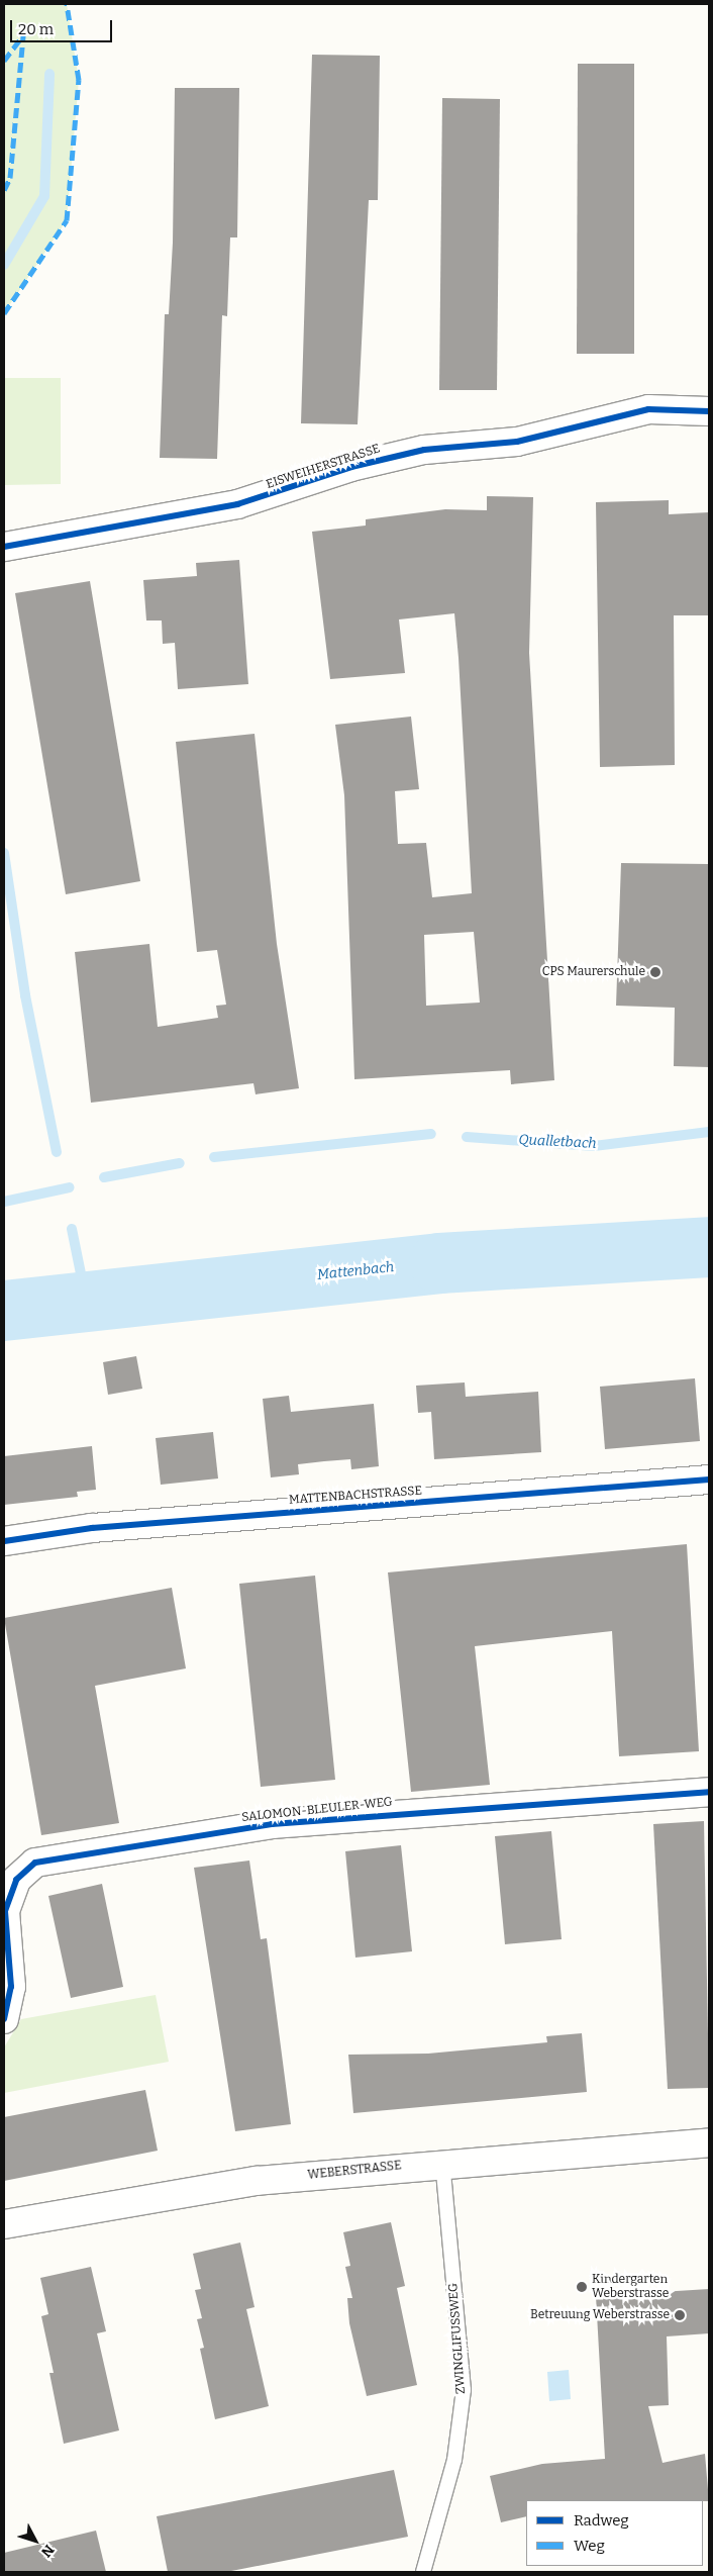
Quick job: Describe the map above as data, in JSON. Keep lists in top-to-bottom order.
{
  "streets": {
    "street": [
      "EISWEIHERSTRASSE",
      "MATTENBACHSTRASSE",
      "SALOMON-BLEULER-WEG",
      "WEBERSTRASSE"
    ],
    "lane": ["ZWINGLIFUSSWEG"]
  },
  "crossings": [
    ["WEBERSTRASSE", "ZWINGLIFUSSWEG"]
  ],
  "water": ["Qualletbach", "Mattenbach"],
  "places": ["CPS Maurerschule", "Kindergarten Weberstrasse", "Betreuung Weberstrasse"],
  "legend": ["Radweg", "Weg"],
  "scale_bar": "20 m",
  "north": "bottom right"
}
